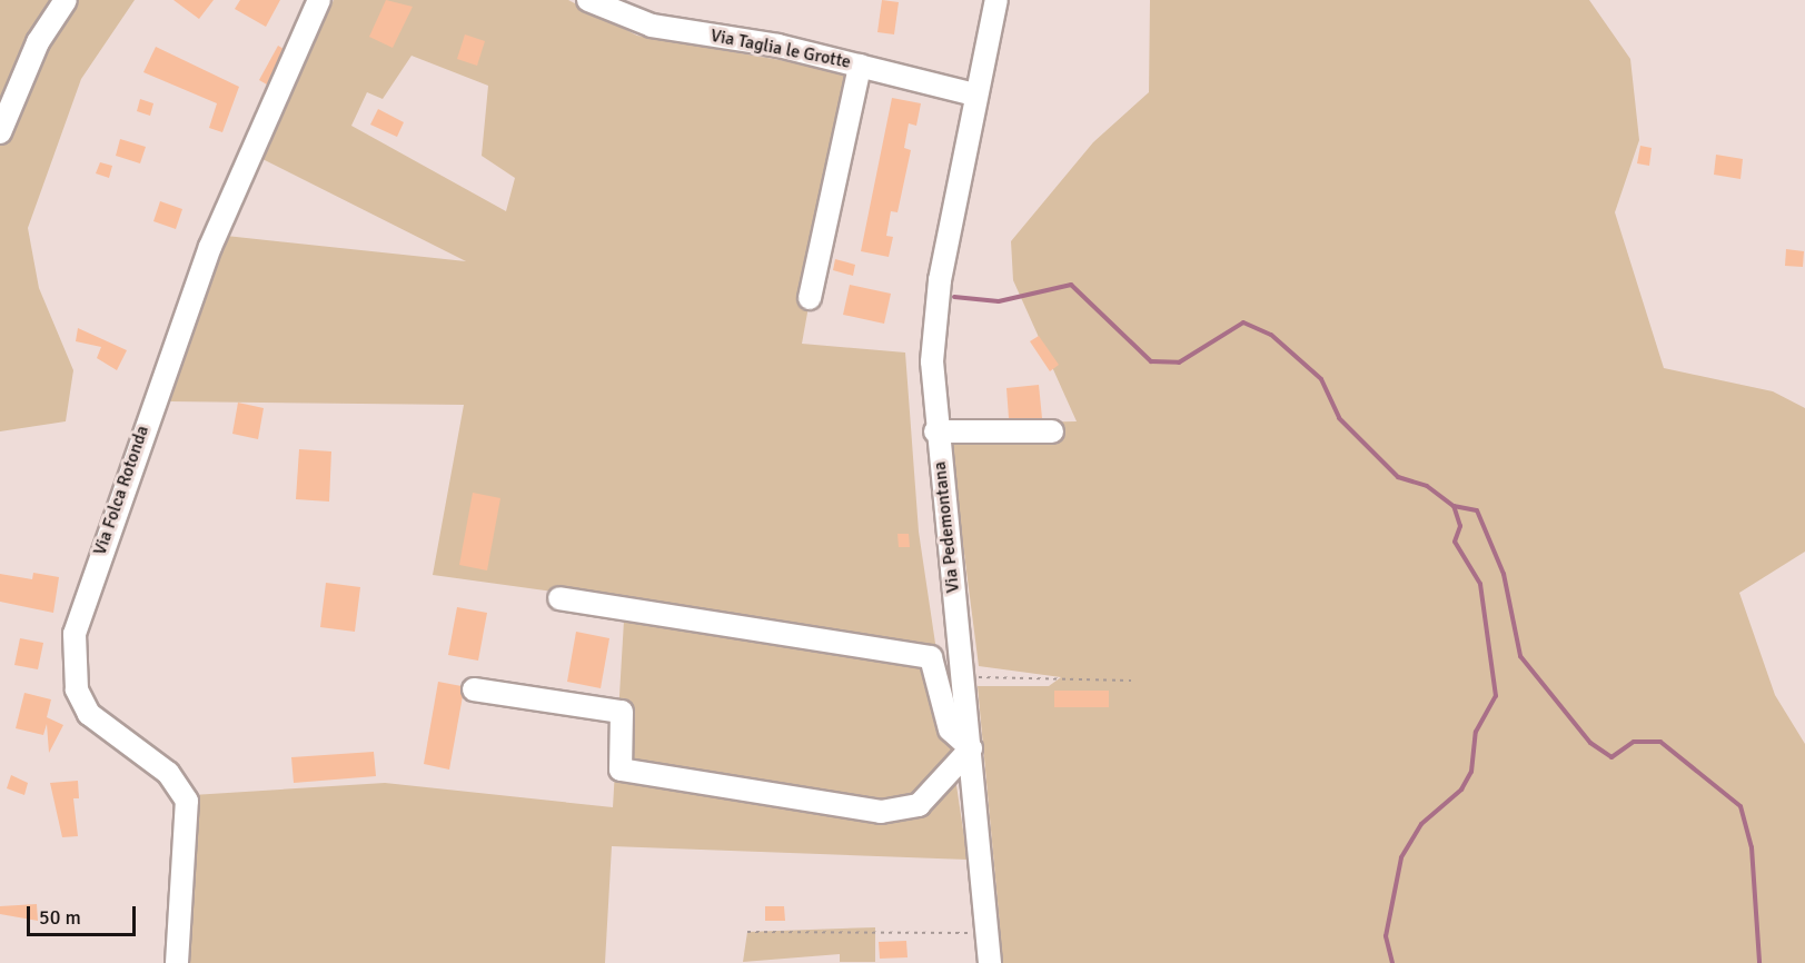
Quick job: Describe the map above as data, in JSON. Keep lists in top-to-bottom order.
{
  "streets": {
    "street": ["Via Taglia le Grotte", "Via Folca Rotonda", "Via Pedemontana"]
  },
  "crossings": [
    ["Via Taglia le Grotte", "Via Pedemontana"]
  ],
  "scale_bar": "50 m"
}
